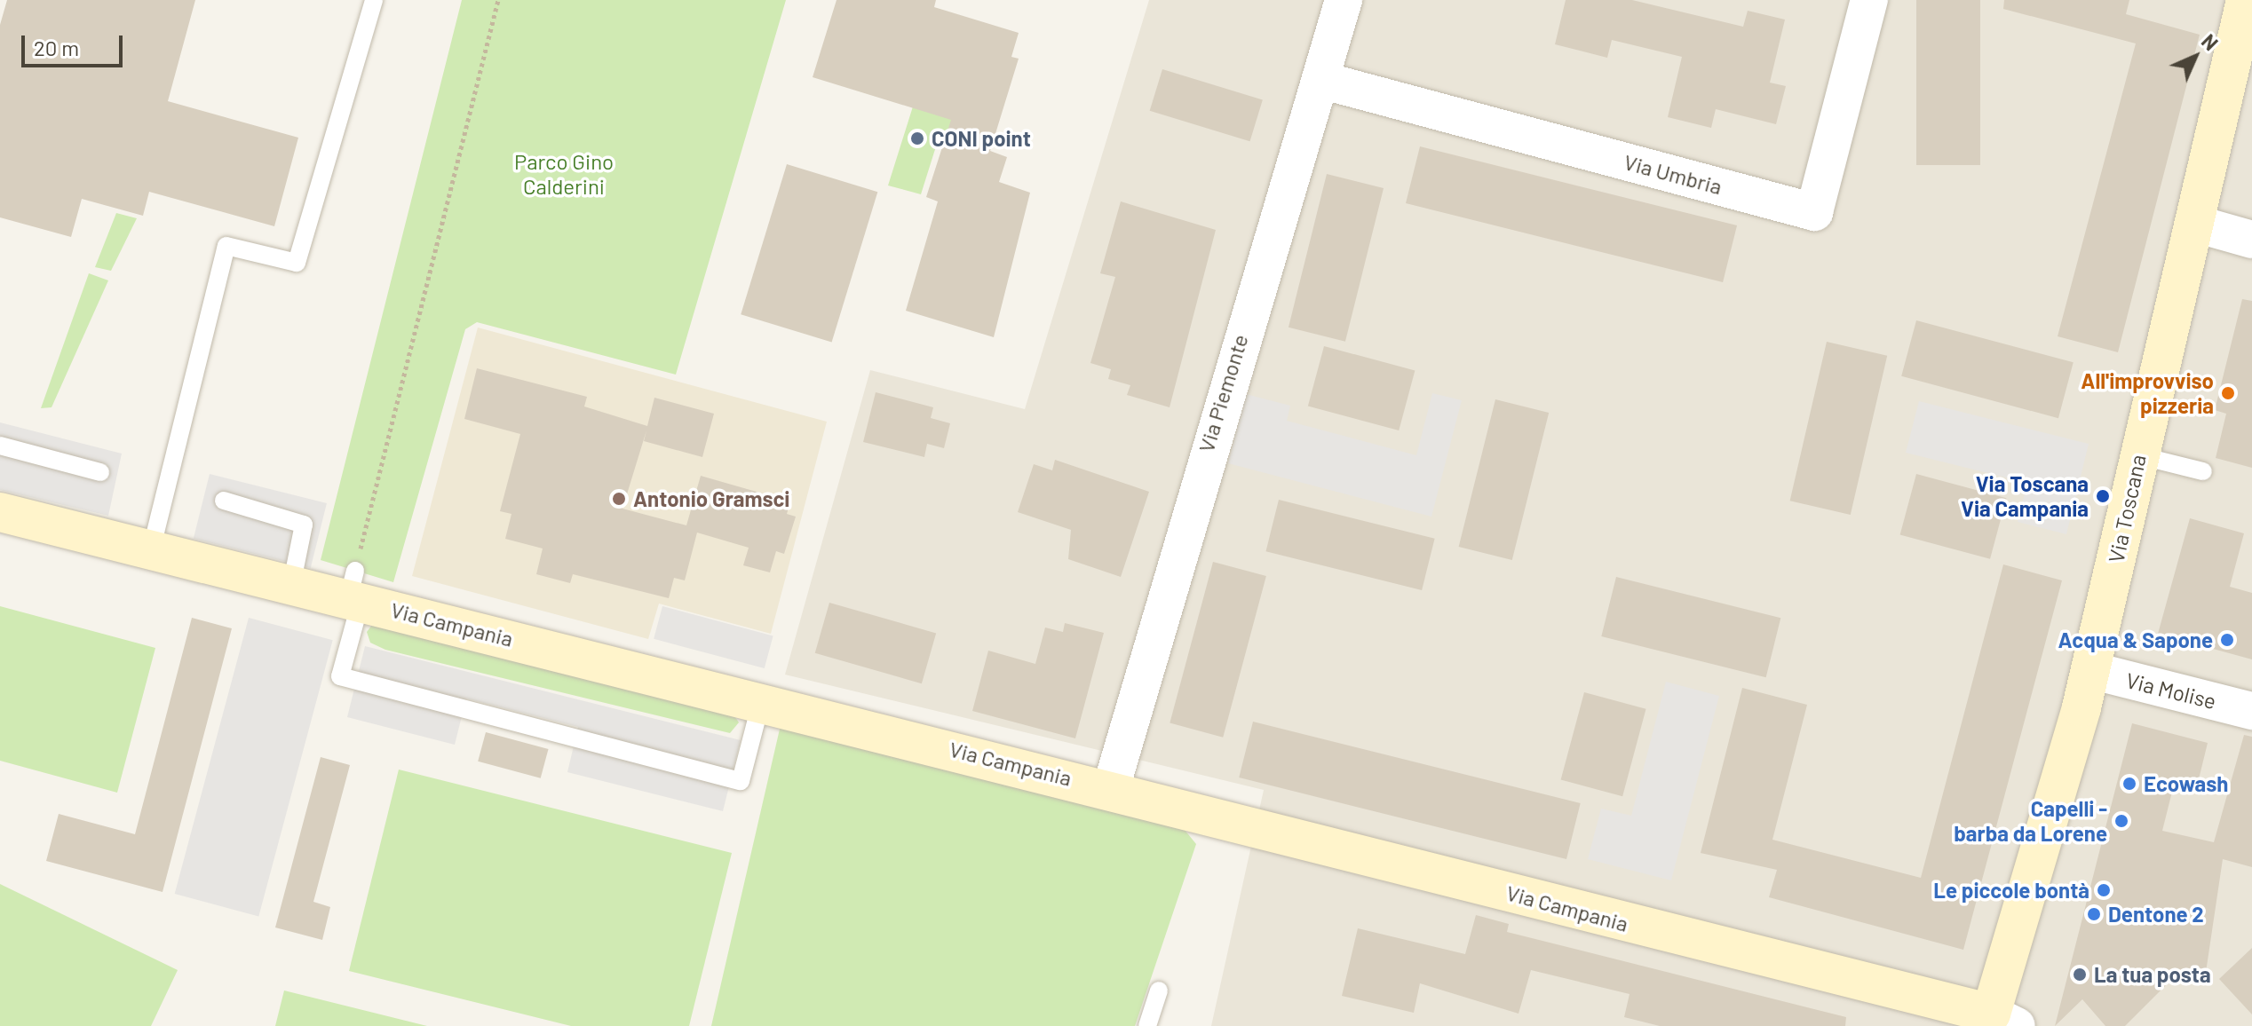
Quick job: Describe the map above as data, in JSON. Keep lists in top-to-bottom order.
{
  "streets": {
    "street": [
      "Via Umbria",
      "Via Piemonte",
      "Via Toscana",
      "Via Campania",
      "Via Molise"
    ]
  },
  "crossings": [
    ["Via Umbria", "Via Piemonte"],
    ["Via Piemonte", "Via Campania"],
    ["Via Toscana", "Via Campania"],
    ["Via Toscana", "Via Molise"]
  ],
  "parks": ["Parco Gino Calderini"],
  "places": [
    "CONI point",
    "All'improvviso pizzeria",
    "Via Toscana Via Campania",
    "Antonio Gramsci",
    "Acqua & Sapone",
    "Ecowash",
    "Capelli - barba da Lorene",
    "Le piccole bontà",
    "Dentone 2",
    "La tua posta"
  ],
  "scale_bar": "20 m",
  "north": "top right"
}
